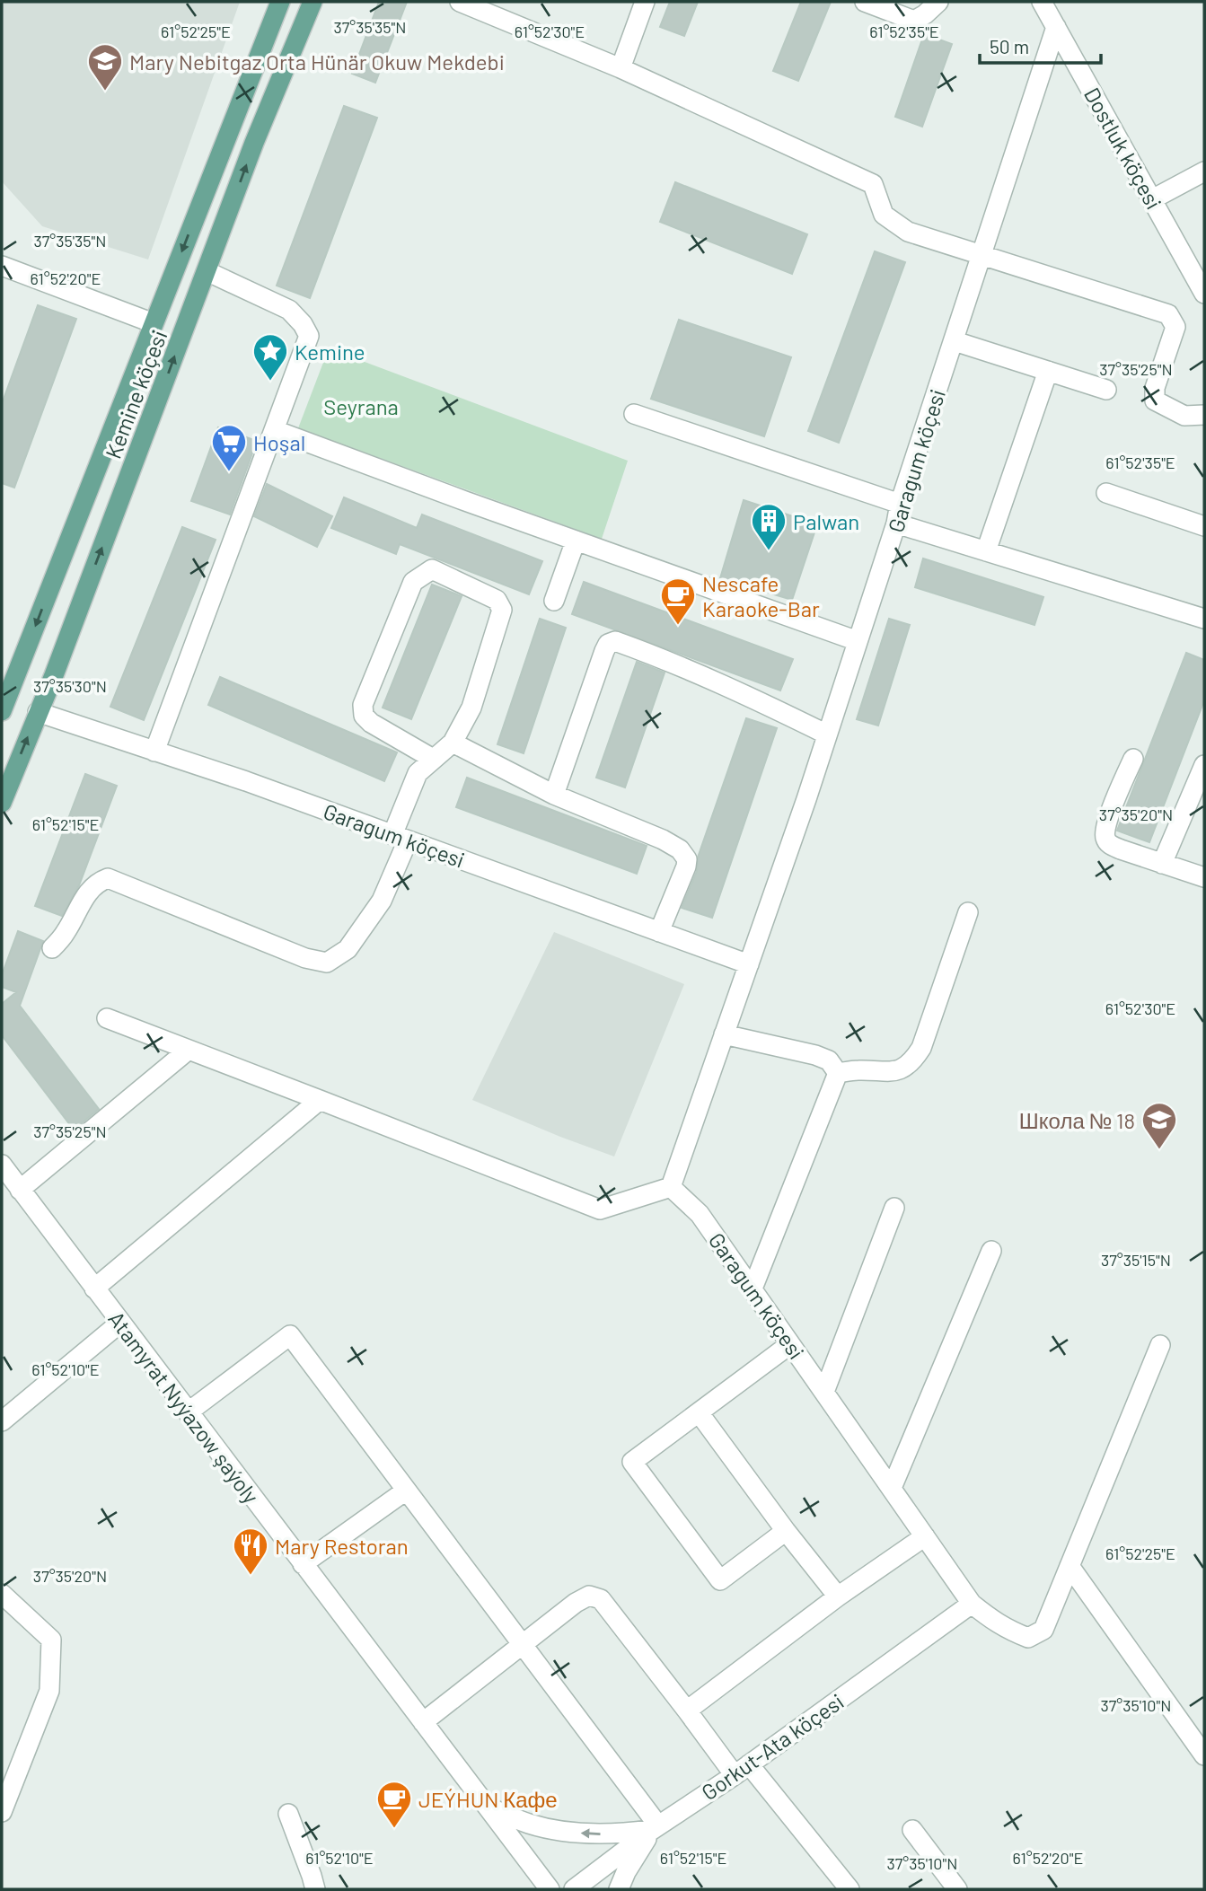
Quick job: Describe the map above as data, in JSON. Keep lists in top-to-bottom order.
{
  "streets": {
    "main road": ["Kemine köçesi"],
    "street": [
      "Dostluk köçesi",
      "Garagum köçesi",
      "Atamyrat Nyýazow şaýoly",
      "Gorkut-Ata köçesi"
    ]
  },
  "crossings": [
    ["Dostluk köçesi", "Garagum köçesi"],
    ["Kemine köçesi", "Garagum köçesi"],
    ["Garagum köçesi", "Gorkut-Ata köçesi"]
  ],
  "parks": ["Seyrana"],
  "places": {
    "school or university": ["Mary Nebitgaz Orta Hünär Okuw Mekdebi", "Школа № 18"],
    "place": ["Kemine"],
    "supermarket": ["Hoşal"],
    "building": ["Palwan"],
    "cafe": ["Nescafe Karaoke-Bar", "JEÝHUN Кафе"],
    "restaurant": ["Mary Restoran"]
  },
  "scale_bar": "50 m",
  "coordinates": [
    "37°35'35\"N",
    "61°52'25\"E",
    "61°52'30\"E",
    "61°52'35\"E",
    "61°52'20\"E",
    "37°35'25\"N",
    "37°35'30\"N",
    "37°35'20\"N",
    "61°52'15\"E",
    "37°35'15\"N",
    "61°52'10\"E",
    "37°35'10\"N"
  ]
}
